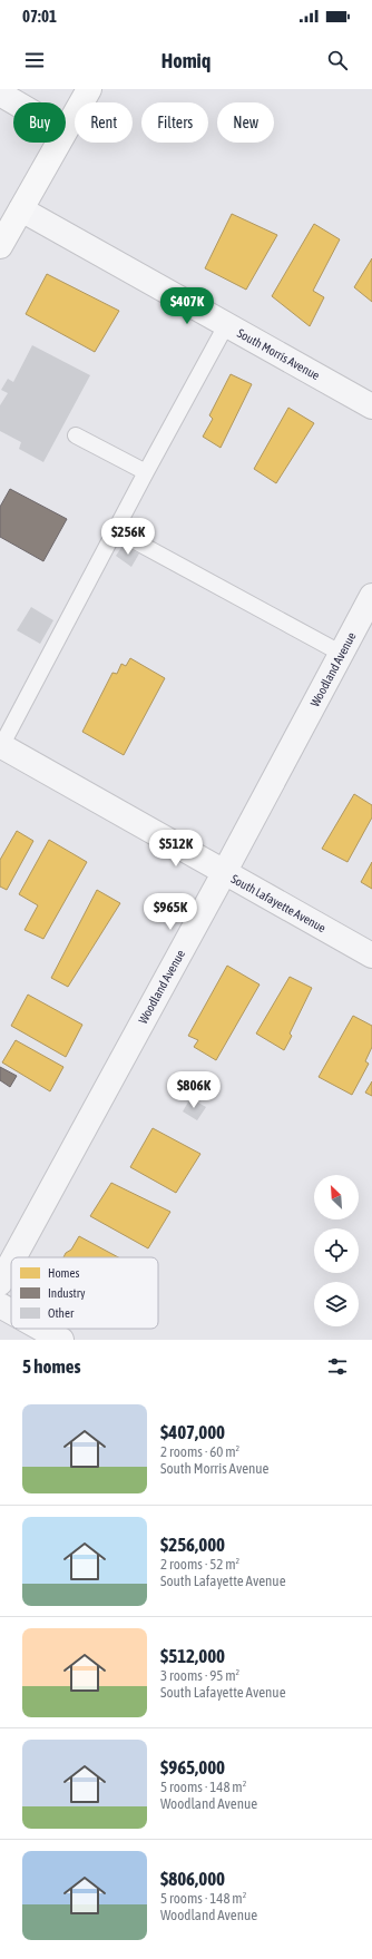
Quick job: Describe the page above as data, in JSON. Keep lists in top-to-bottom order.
{
  "streets": {
    "street": ["South Morris Avenue", "Woodland Avenue", "South Lafayette Avenue"]
  },
  "crossings": [
    ["Woodland Avenue", "South Lafayette Avenue"]
  ],
  "legend": ["Homes", "Industry", "Other"],
  "north": "top left",
  "page": {
    "status": "07:01",
    "header": "Homiq",
    "chip": [
      "Buy",
      "Rent",
      "Filters",
      "New"
    ],
    "price": [
      "$407K",
      "$256K",
      "$512K",
      "$965K",
      "$806K"
    ],
    "heading": "5 homes",
    "list": [
      {
        "name": "$407,000",
        "note": "2 rooms · 60 m² · South Morris Avenue"
      },
      {
        "name": "$256,000",
        "note": "2 rooms · 52 m² · South Lafayette Avenue"
      },
      {
        "name": "$512,000",
        "note": "3 rooms · 95 m² · South Lafayette Avenue"
      },
      {
        "name": "$965,000",
        "note": "5 rooms · 148 m² · Woodland Avenue"
      },
      {
        "name": "$806,000",
        "note": "5 rooms · 148 m² · Woodland Avenue"
      }
    ]
  }
}
